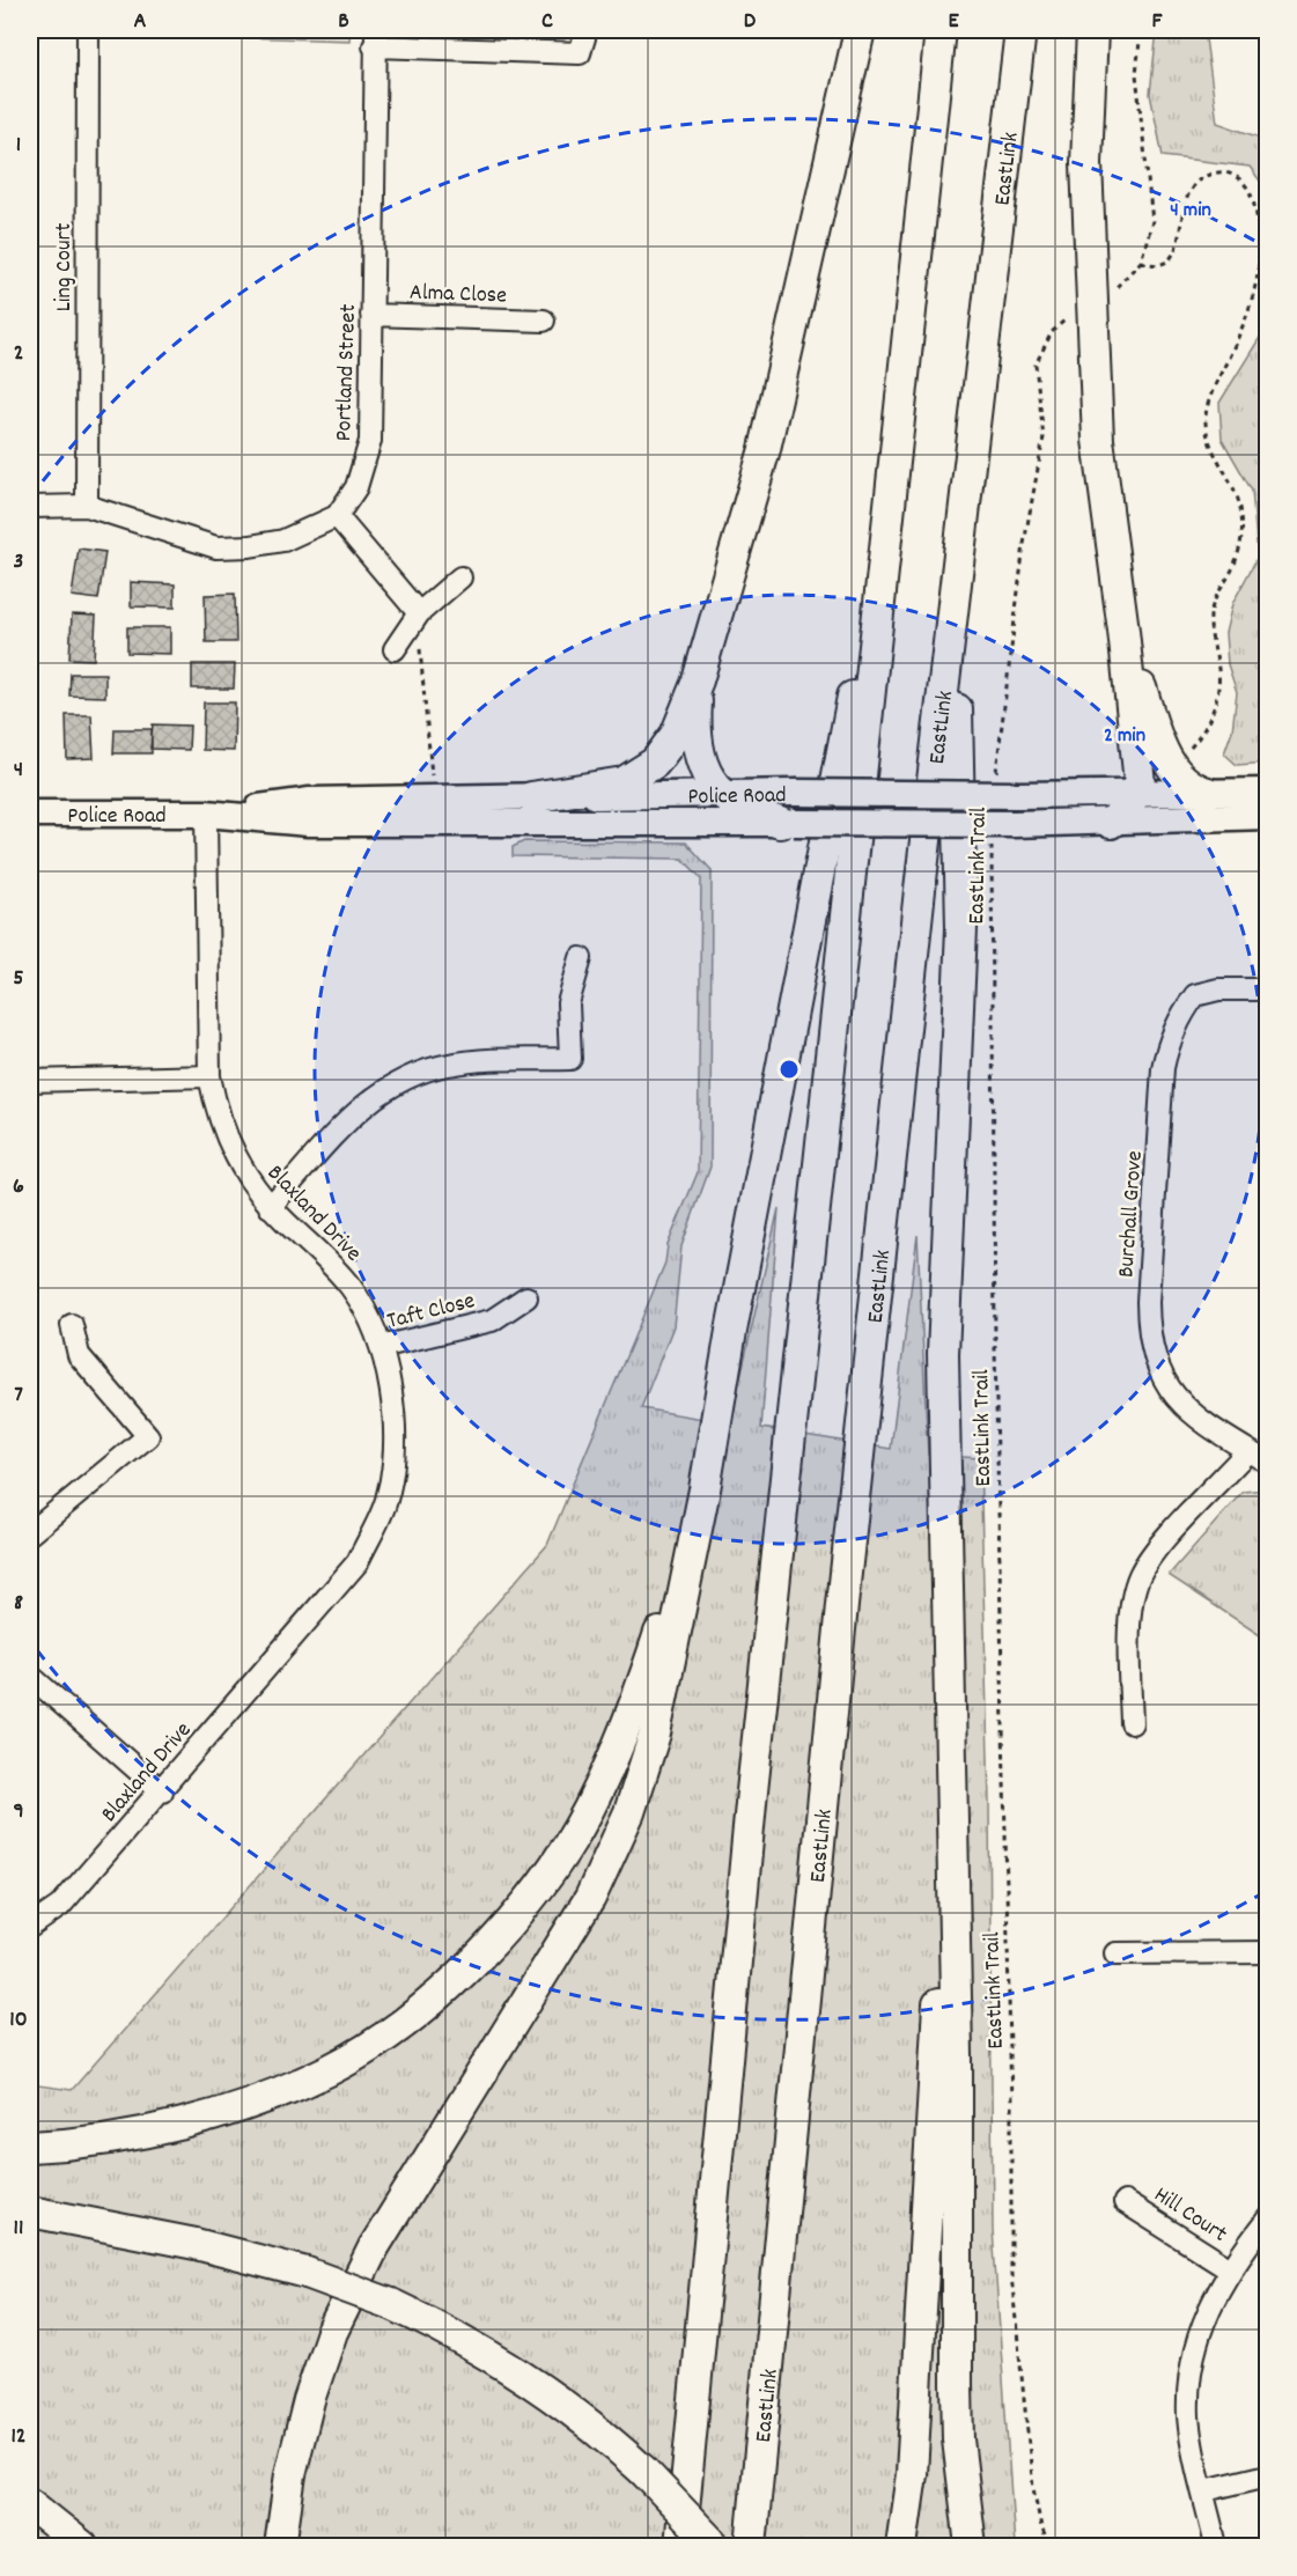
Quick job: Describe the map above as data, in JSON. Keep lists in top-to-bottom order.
{
  "streets": {
    "highway": ["EastLink"],
    "main road": ["Police Road"],
    "street": [
      "Ling Court",
      "Alma Close",
      "Portland Street",
      "Blaxland Drive",
      "Burchall Grove",
      "Taft Close",
      "Hill Court"
    ],
    "path": ["EastLink Trail"]
  },
  "crossings": [
    ["Alma Close", "Portland Street"],
    ["Police Road", "EastLink Trail"],
    ["Police Road", "Blaxland Drive"],
    ["Blaxland Drive", "Taft Close"]
  ],
  "grid": {
    "columns": [
      "A",
      "B",
      "C",
      "D",
      "E",
      "F"
    ],
    "rows": [
      "1",
      "2",
      "3",
      "4",
      "5",
      "6",
      "7",
      "8",
      "9",
      "10",
      "11",
      "12"
    ]
  },
  "rings": ["4 min", "2 min"]
}
